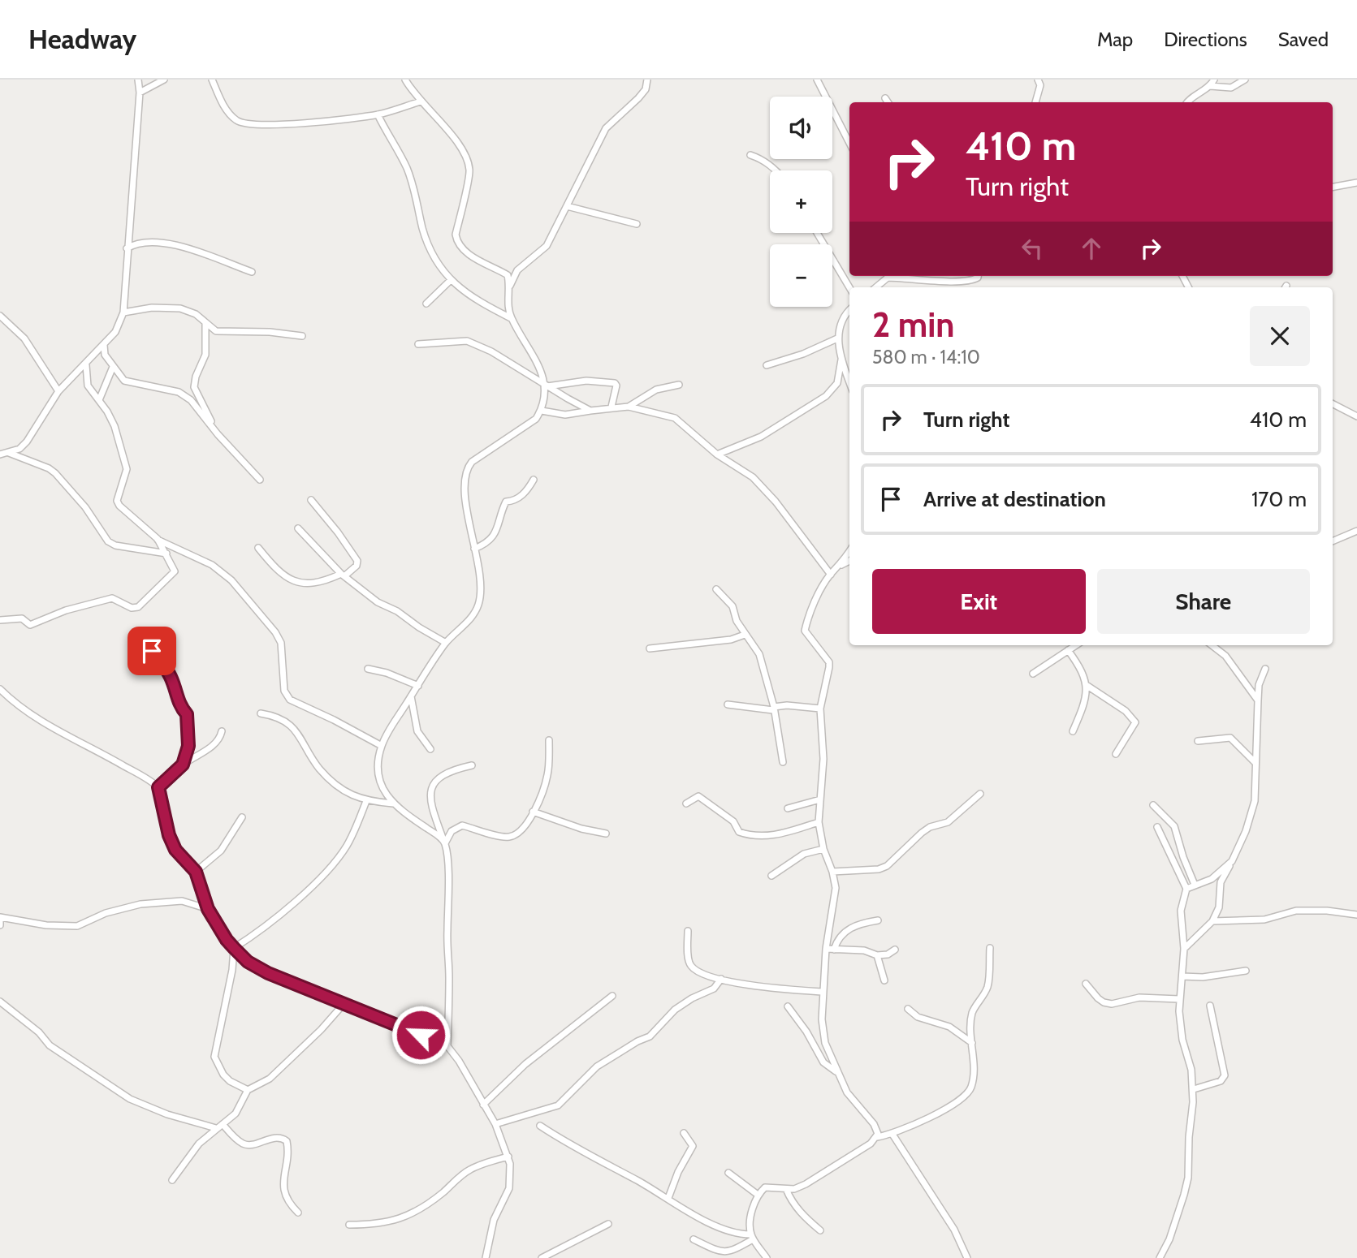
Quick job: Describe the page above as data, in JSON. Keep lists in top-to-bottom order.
{
  "page": {
    "header": "Headway",
    "nav": ["Map", "Directions", "Saved"],
    "map_buttons": ["+", "−"],
    "turn": ["410 m", "Turn right"],
    "heading": ["2 min", "580 m · 14:10"],
    "list": [
      {
        "name": "Turn right",
        "value": "410 m"
      },
      {
        "name": "Arrive at destination",
        "value": "170 m"
      }
    ],
    "buttons": ["Exit", "Share"]
  }
}
